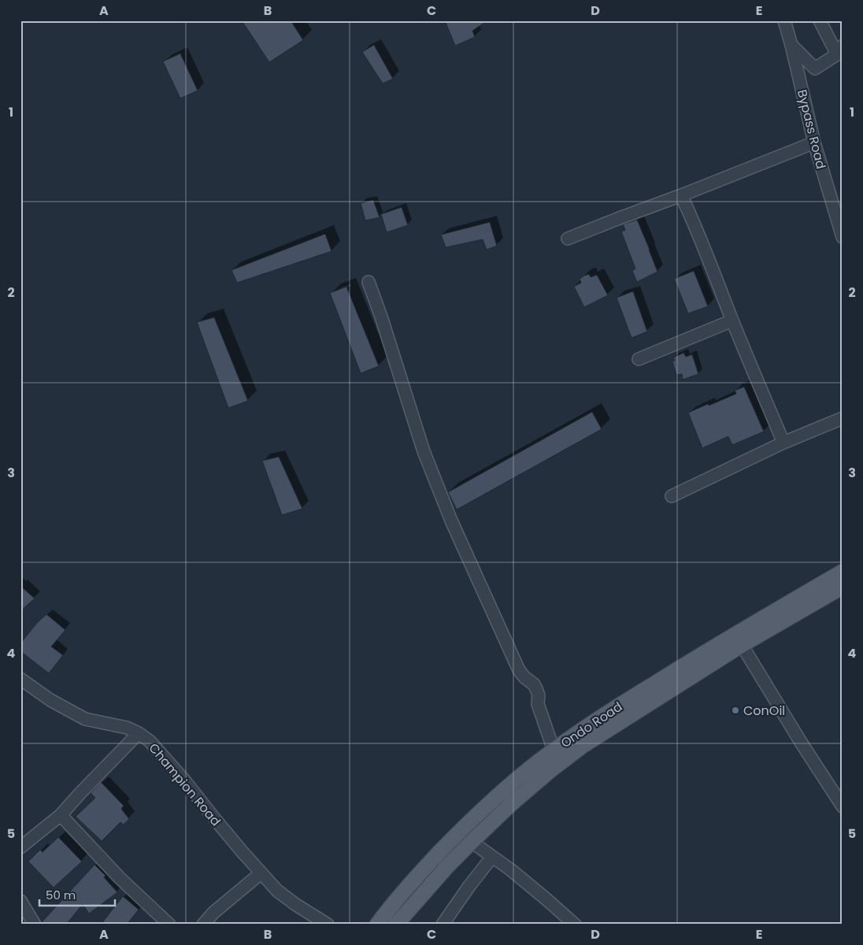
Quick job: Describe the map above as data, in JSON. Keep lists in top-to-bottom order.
{
  "streets": {
    "main road": ["Ondo Road"],
    "street": ["Bypass Road", "Champion Road"]
  },
  "places": ["ConOil"],
  "scale_bar": "50 m",
  "grid": {
    "columns": [
      "A",
      "B",
      "C",
      "D",
      "E"
    ],
    "rows": [
      "1",
      "2",
      "3",
      "4",
      "5"
    ]
  }
}
